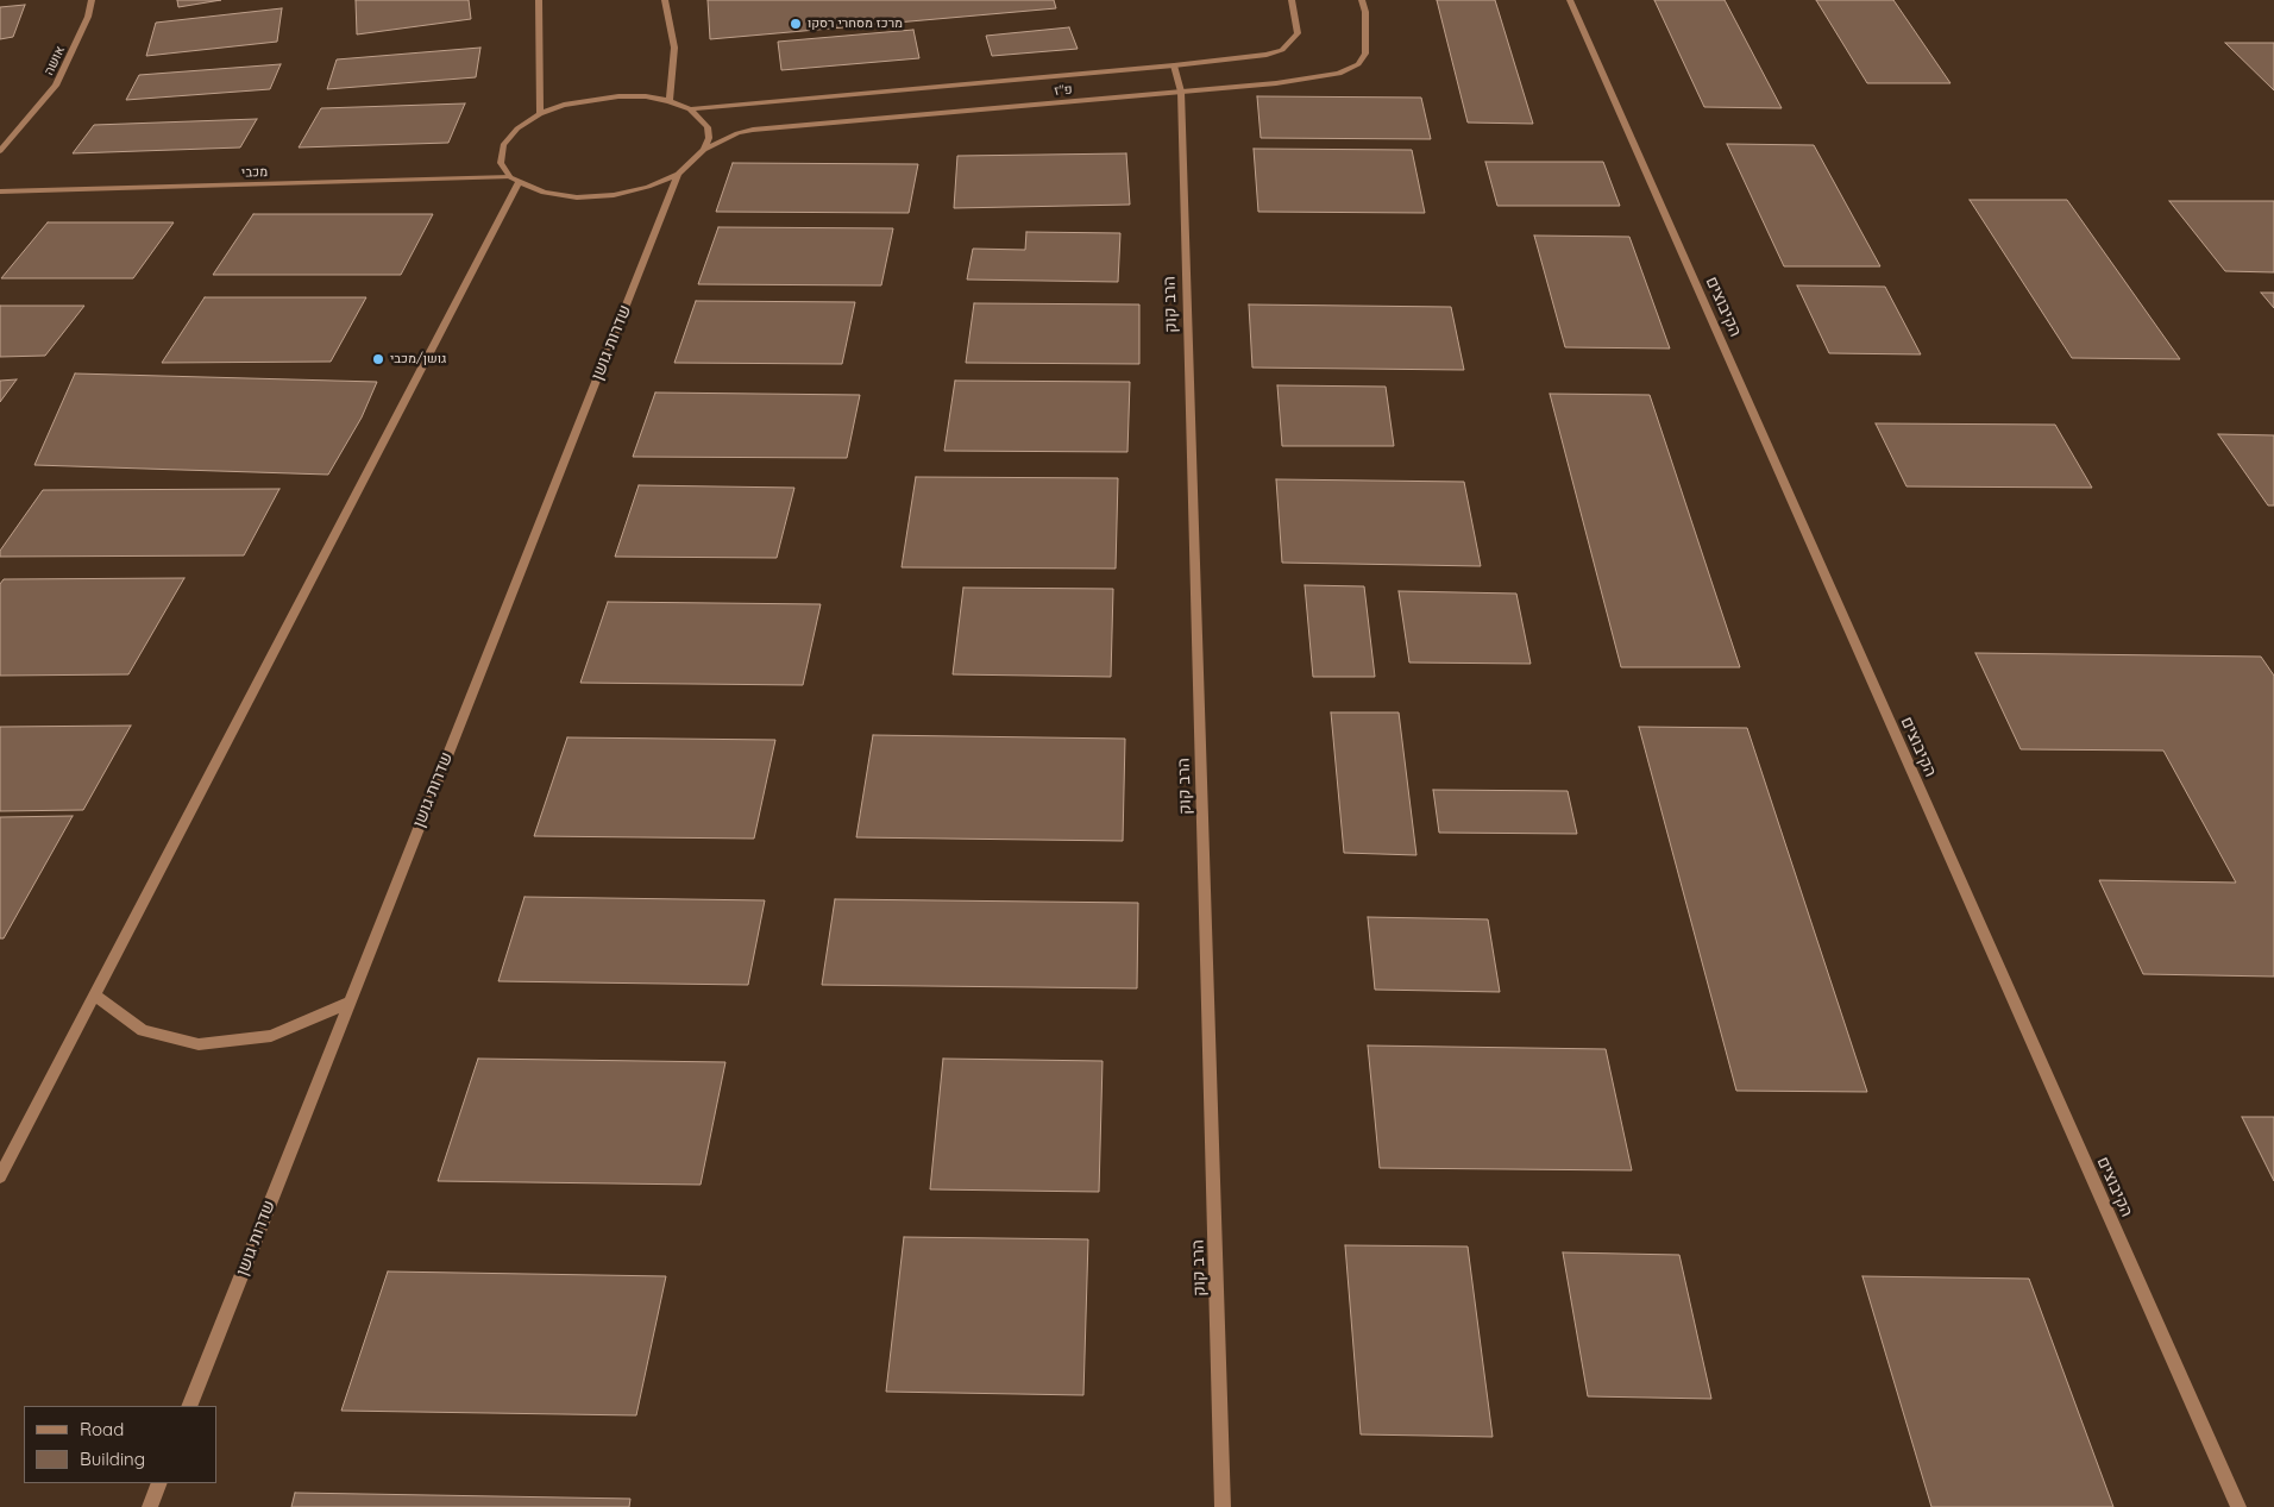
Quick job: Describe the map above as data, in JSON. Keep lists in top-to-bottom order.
{
  "streets": {
    "street": [
      "אושה",
      "פ\"ז",
      "מכבי",
      "הרב קוק",
      "הקיבוצים",
      "שדרות גושן"
    ]
  },
  "crossings": [
    ["פ\"ז", "הרב קוק"],
    ["פ\"ז", "שדרות גושן"]
  ],
  "places": ["מרכז מסחרי רסקו", "גושן/מכבי"],
  "legend": ["Road", "Building"]
}
